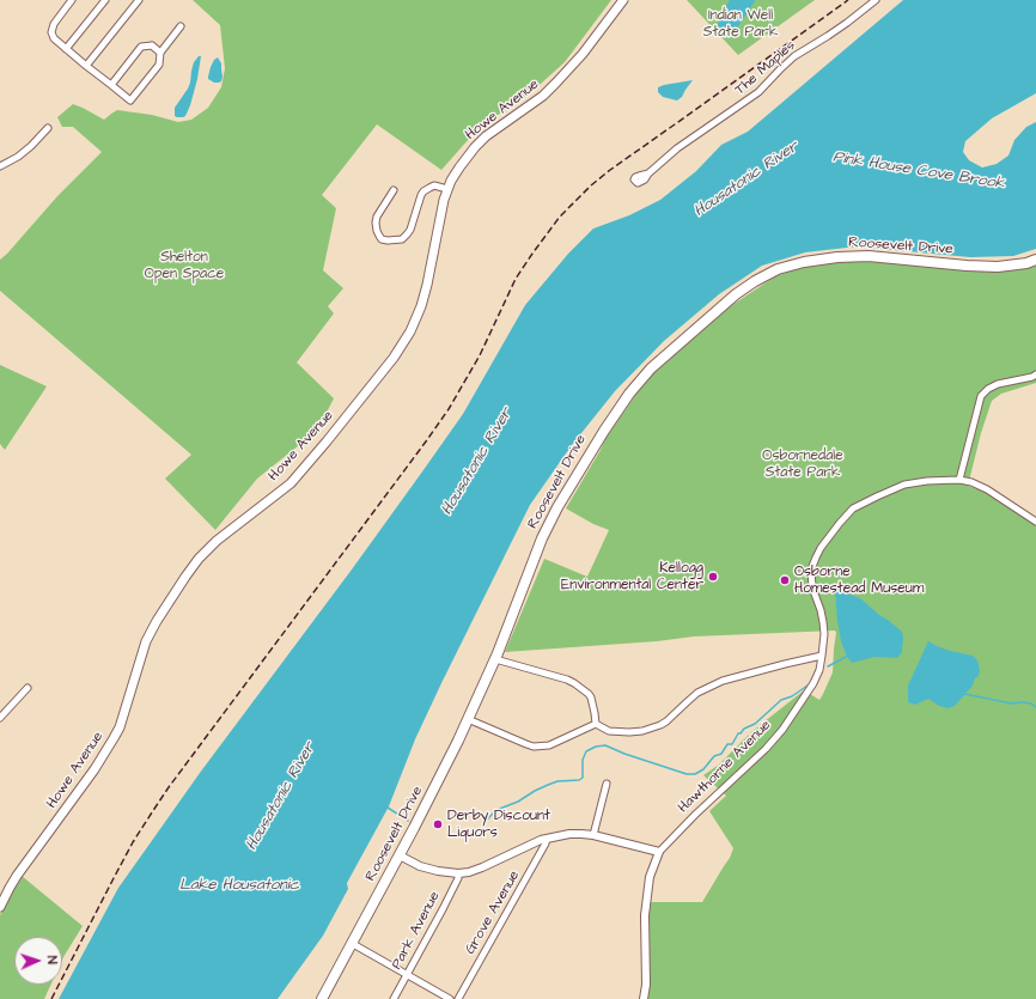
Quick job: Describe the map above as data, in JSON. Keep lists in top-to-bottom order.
{
  "streets": {
    "main road": ["Howe Avenue", "Roosevelt Drive"],
    "street": [
      "The Maples",
      "Hawthorne Avenue",
      "Grove Avenue",
      "Park Avenue"
    ]
  },
  "water": ["Pink House Cove Brook", "Housatonic River", "Lake Housatonic"],
  "parks": ["Indian Well State Park", "Shelton Open Space", "Osbornedale State Park"],
  "places": ["Kellogg Environmental Center", "Osborne Homestead Museum", "Derby Discount Liquors"],
  "north": "right"
}
